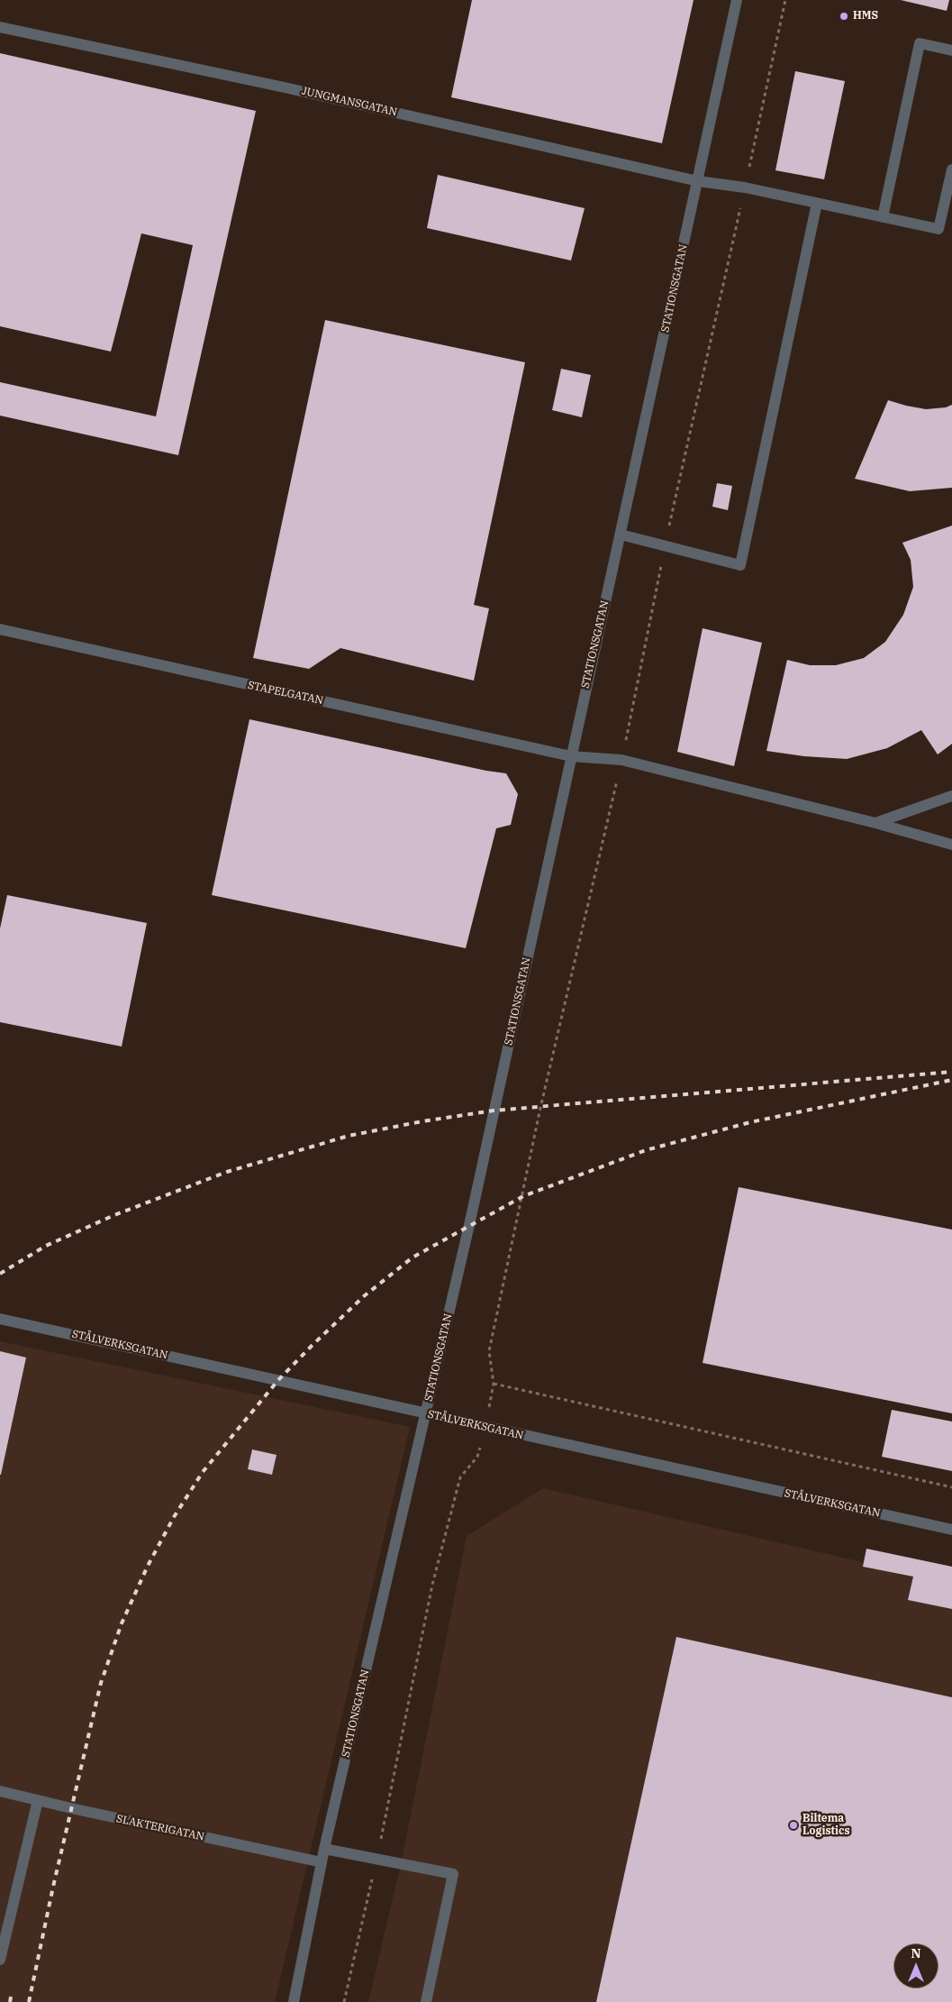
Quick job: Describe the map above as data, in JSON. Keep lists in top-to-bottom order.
{
  "streets": {
    "street": [
      "JUNGMANSGATAN",
      "STATIONSGATAN",
      "STAPELGATAN",
      "STÅLVERKSGATAN",
      "SLAKTERIGATAN"
    ]
  },
  "crossings": [
    ["JUNGMANSGATAN", "STATIONSGATAN"],
    ["STATIONSGATAN", "STAPELGATAN"],
    ["STATIONSGATAN", "STÅLVERKSGATAN"],
    ["STATIONSGATAN", "SLAKTERIGATAN"]
  ],
  "places": ["HMS", "Biltema Logistics"],
  "north": "top"
}
